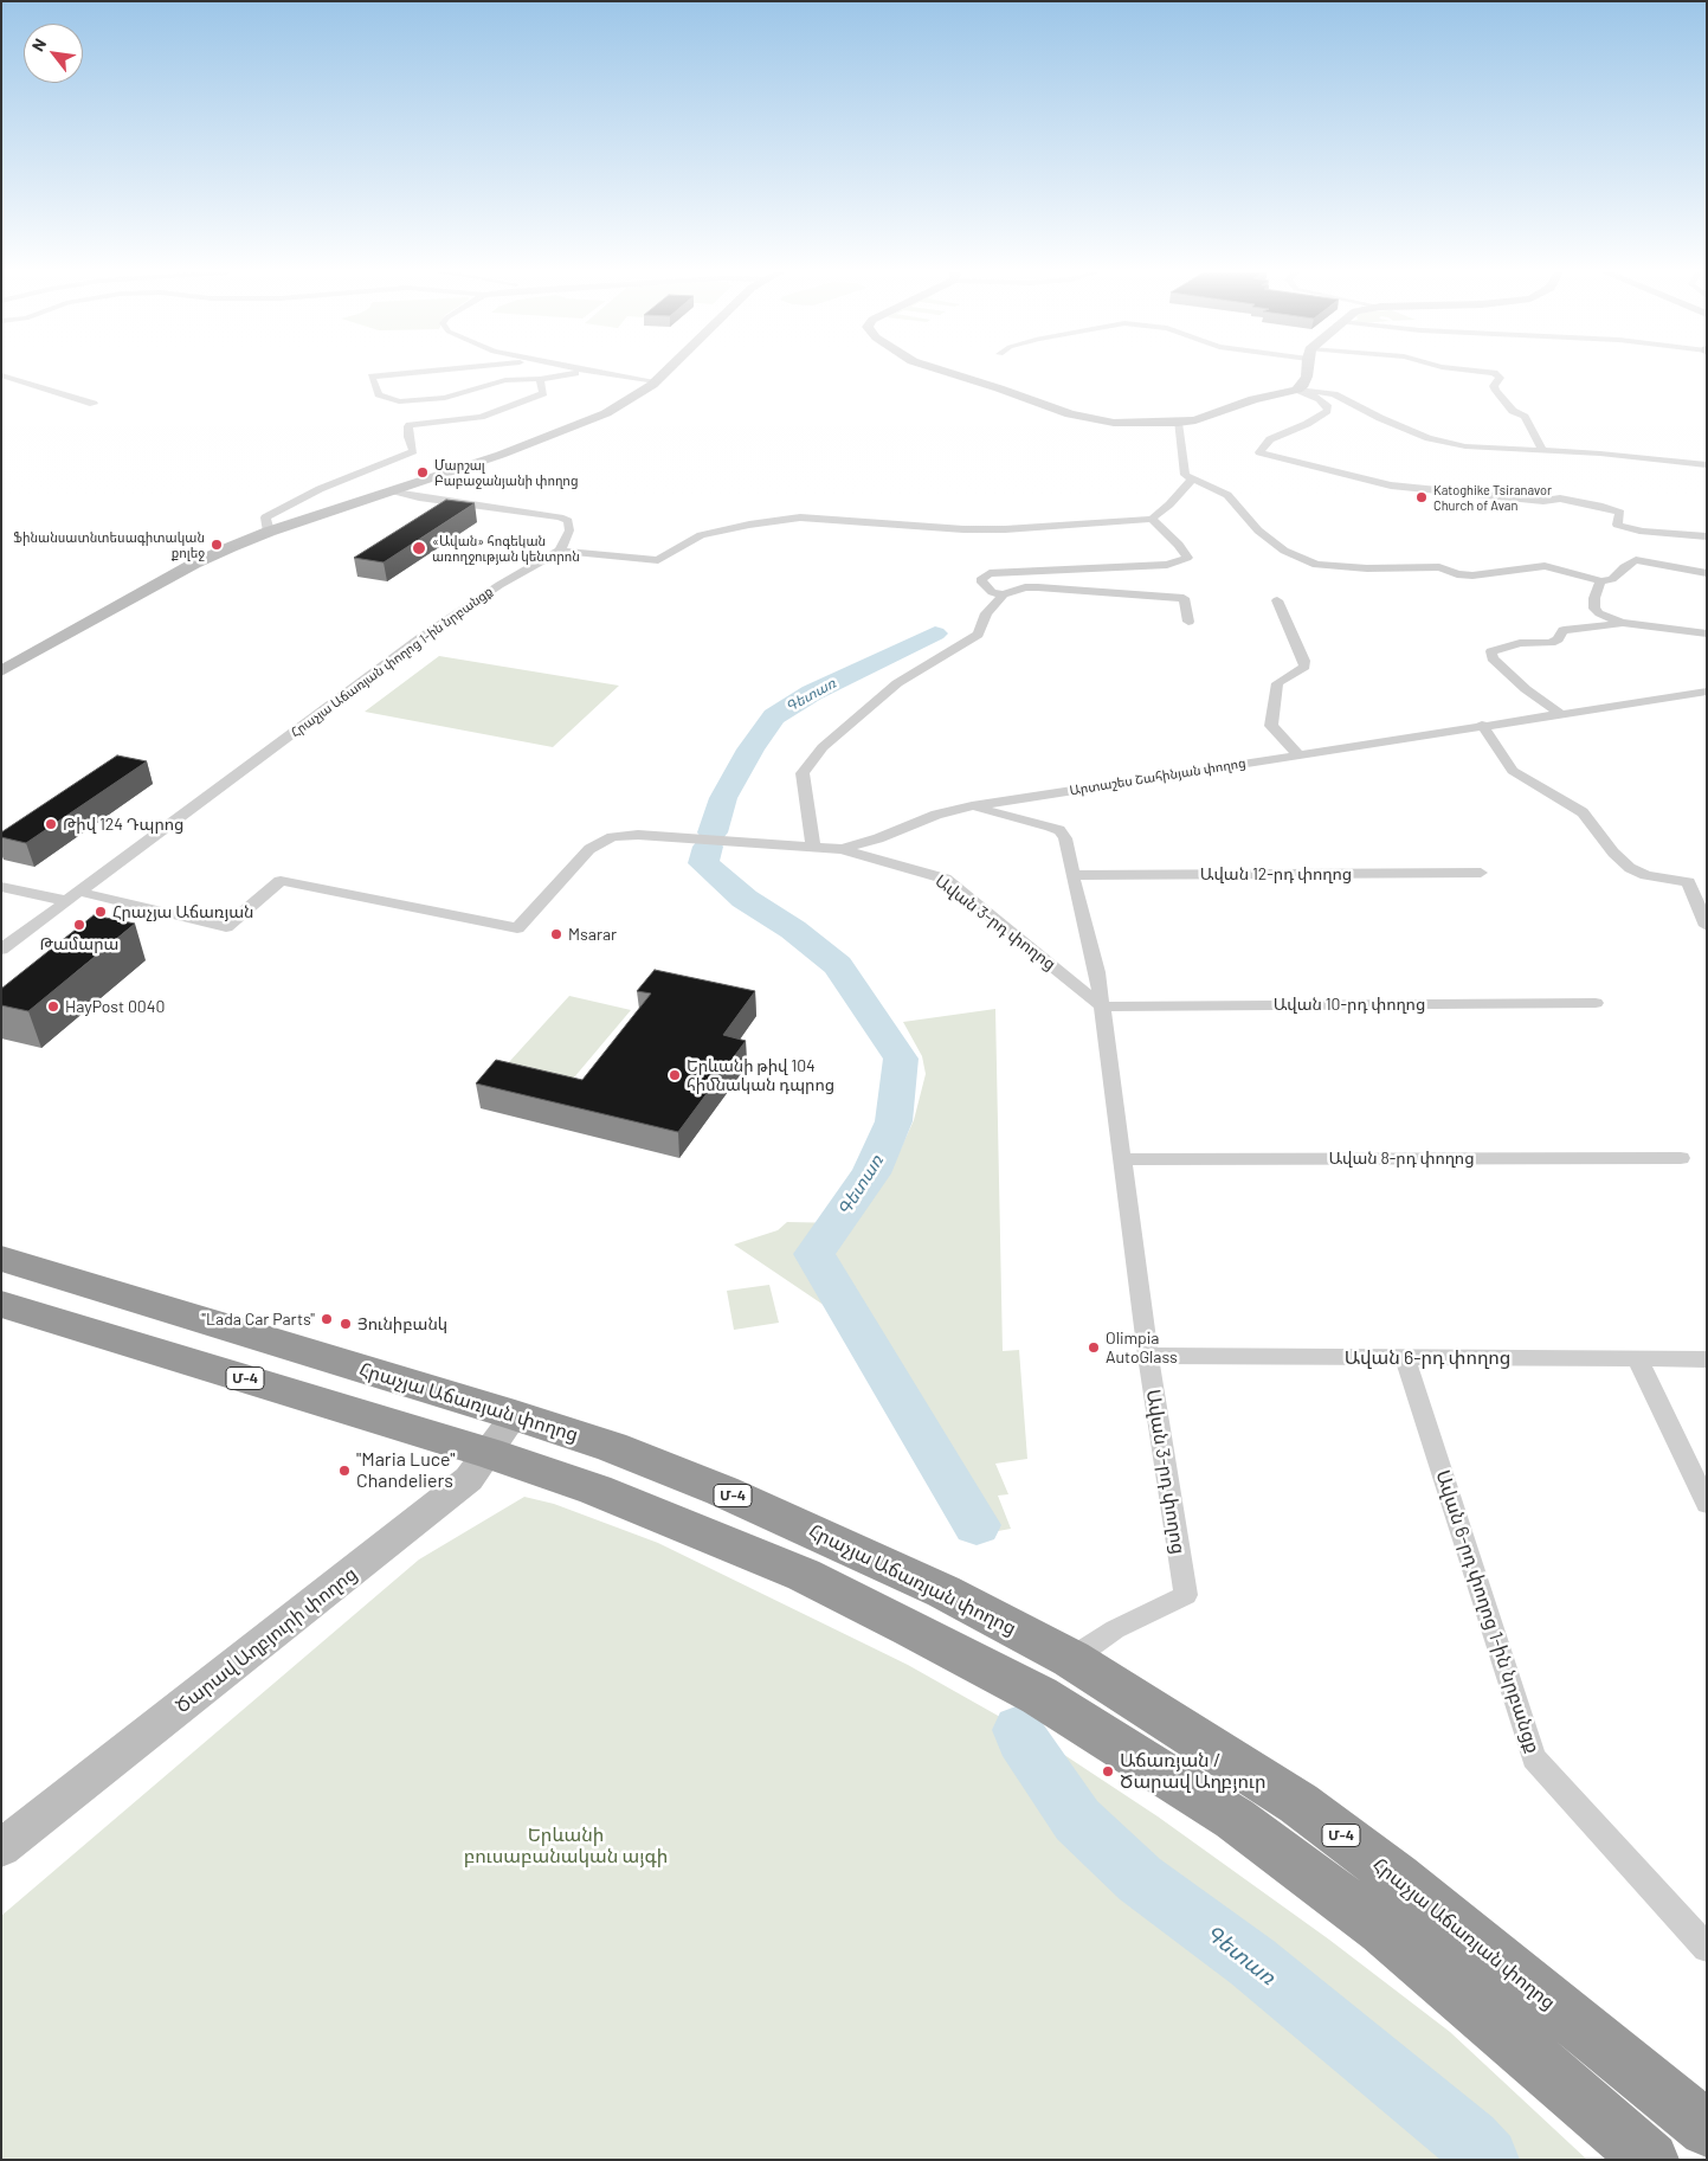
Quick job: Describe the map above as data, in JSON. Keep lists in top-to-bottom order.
{
  "streets": {
    "highway": ["Մ-4", "Հրաչյա Աճառյան փողոց"],
    "street": [
      "Հրաչյա Աճառյան փողոց 1-ին նրբանցք",
      "Արտաշես Շահինյան փողոց",
      "Ավան 12-րդ փողոց",
      "Ավան 3-րդ փողոց",
      "Ավան 10-րդ փողոց",
      "Ավան 8-րդ փողոց",
      "Ավան 6-րդ փողոց",
      "Ավան 6-րդ փողոց 1-ին նրբանցք",
      "Ծարավ Աղբյուրի փողոց"
    ]
  },
  "crossings": [
    ["Հրաչյա Աճառյան փողոց 1-ին նրբանցք", "Արտաշես Շահինյան փողոց"],
    ["Արտաշես Շահինյան փողոց", "Ավան 3-րդ փողոց"],
    ["Ավան 12-րդ փողոց", "Ավան 3-րդ փողոց"],
    ["Ավան 3-րդ փողոց", "Ավան 10-րդ փողոց"],
    ["Ավան 3-րդ փողոց", "Ավան 8-րդ փողոց"],
    ["Ավան 3-րդ փողոց", "Ավան 6-րդ փողոց"],
    ["Ավան 3-րդ փողոց", "Հրաչյա Աճառյան փողոց"],
    ["Ավան 6-րդ փողոց", "Ավան 6-րդ փողոց 1-ին նրբանցք"],
    ["Հրաչյա Աճառյան փողոց", "Ծարավ Աղբյուրի փողոց"]
  ],
  "water": ["Գետառ"],
  "parks": ["Երևանի բուսաբանական այգի"],
  "places": [
    "Մարշալ Բաբաջանյանի փողոց",
    "Katoghike Tsiranavor Church of Avan",
    "Ֆինանսատնտեսագիտական քոլեջ",
    "«Ավան» հոգեկան առողջության կենտրոն",
    "Թիվ 124 Դպրոց",
    "Հրաչյա Աճառյան",
    "Թամարա",
    "Msarar",
    "HayPost 0040",
    "Երևանի թիվ 104 հիմնական դպրոց",
    "\"Lada Car Parts\"",
    "Յունիբանկ",
    "Olimpia AutoGlass",
    "\"Maria Luce\" Chandeliers",
    "Աճառյան / Ծարավ Աղբյուր"
  ],
  "north": "top left"
}
